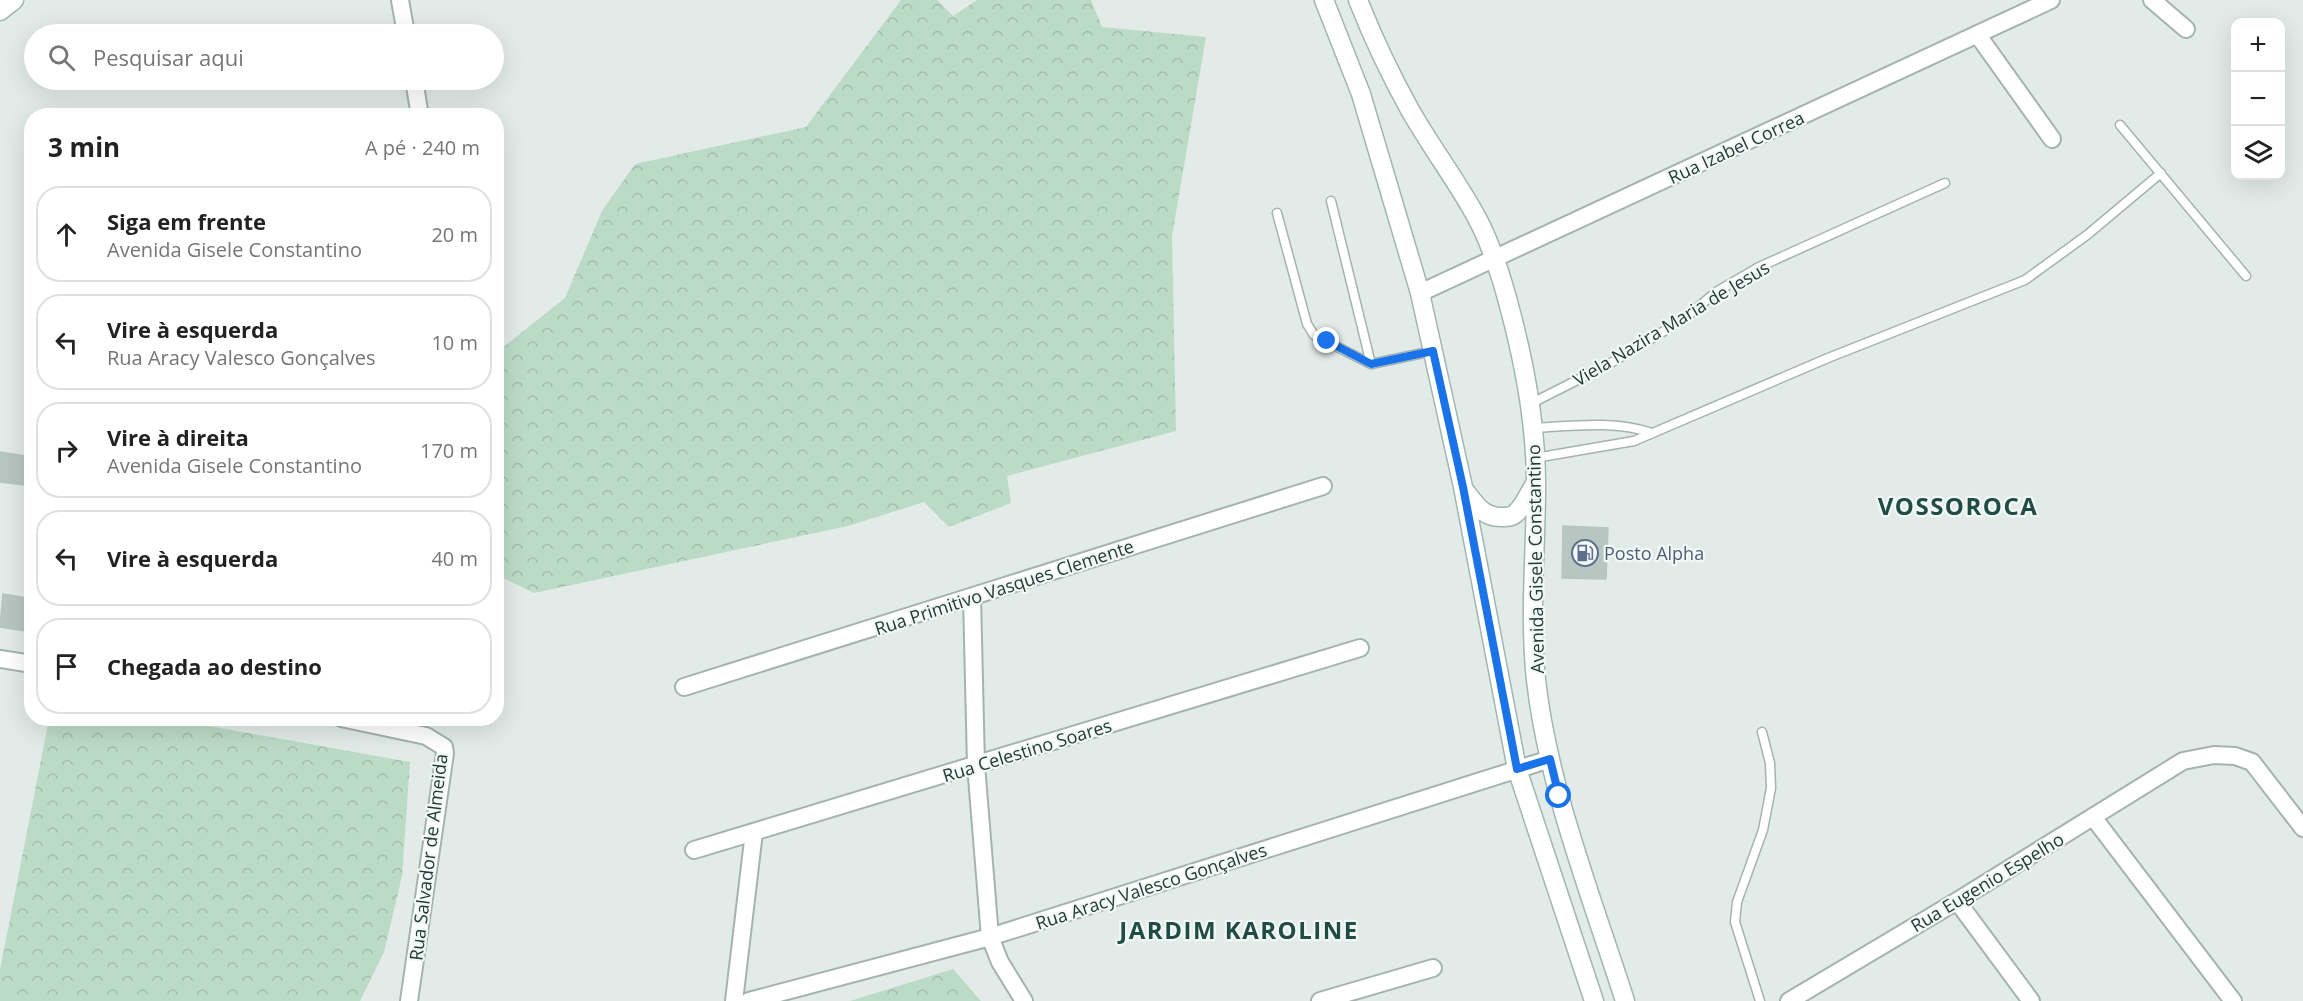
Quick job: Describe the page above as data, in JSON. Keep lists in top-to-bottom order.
{
  "streets": {
    "main road": ["Avenida Gisele Constantino"],
    "street": [
      "Rua Izabel Correa",
      "Rua Primitivo Vasques Clemente",
      "Rua Celestino Soares",
      "Rua Salvador de Almeida",
      "Rua Eugenio Espelho",
      "Rua Aracy Valesco Gonçalves"
    ],
    "lane": ["Viela Nazira Maria de Jesus"]
  },
  "crossings": [
    ["Rua Izabel Correa", "Avenida Gisele Constantino"],
    ["Viela Nazira Maria de Jesus", "Avenida Gisele Constantino"],
    ["Avenida Gisele Constantino", "Rua Aracy Valesco Gonçalves"]
  ],
  "districts": ["VOSSOROCA", "JARDIM KAROLINE"],
  "places": {
    "fuel station": ["Posto Alpha"]
  },
  "page": {
    "map_buttons": ["+", "−"],
    "search": "Pesquisar aqui",
    "heading": ["3 min", "A pé · 240 m"],
    "list": [
      ["Siga em frente", "Avenida Gisele Constantino", "20 m"],
      ["Vire à esquerda", "Rua Aracy Valesco Gonçalves", "10 m"],
      ["Vire à direita", "Avenida Gisele Constantino", "170 m"],
      ["Vire à esquerda", "40 m"],
      "Chegada ao destino"
    ]
  }
}
